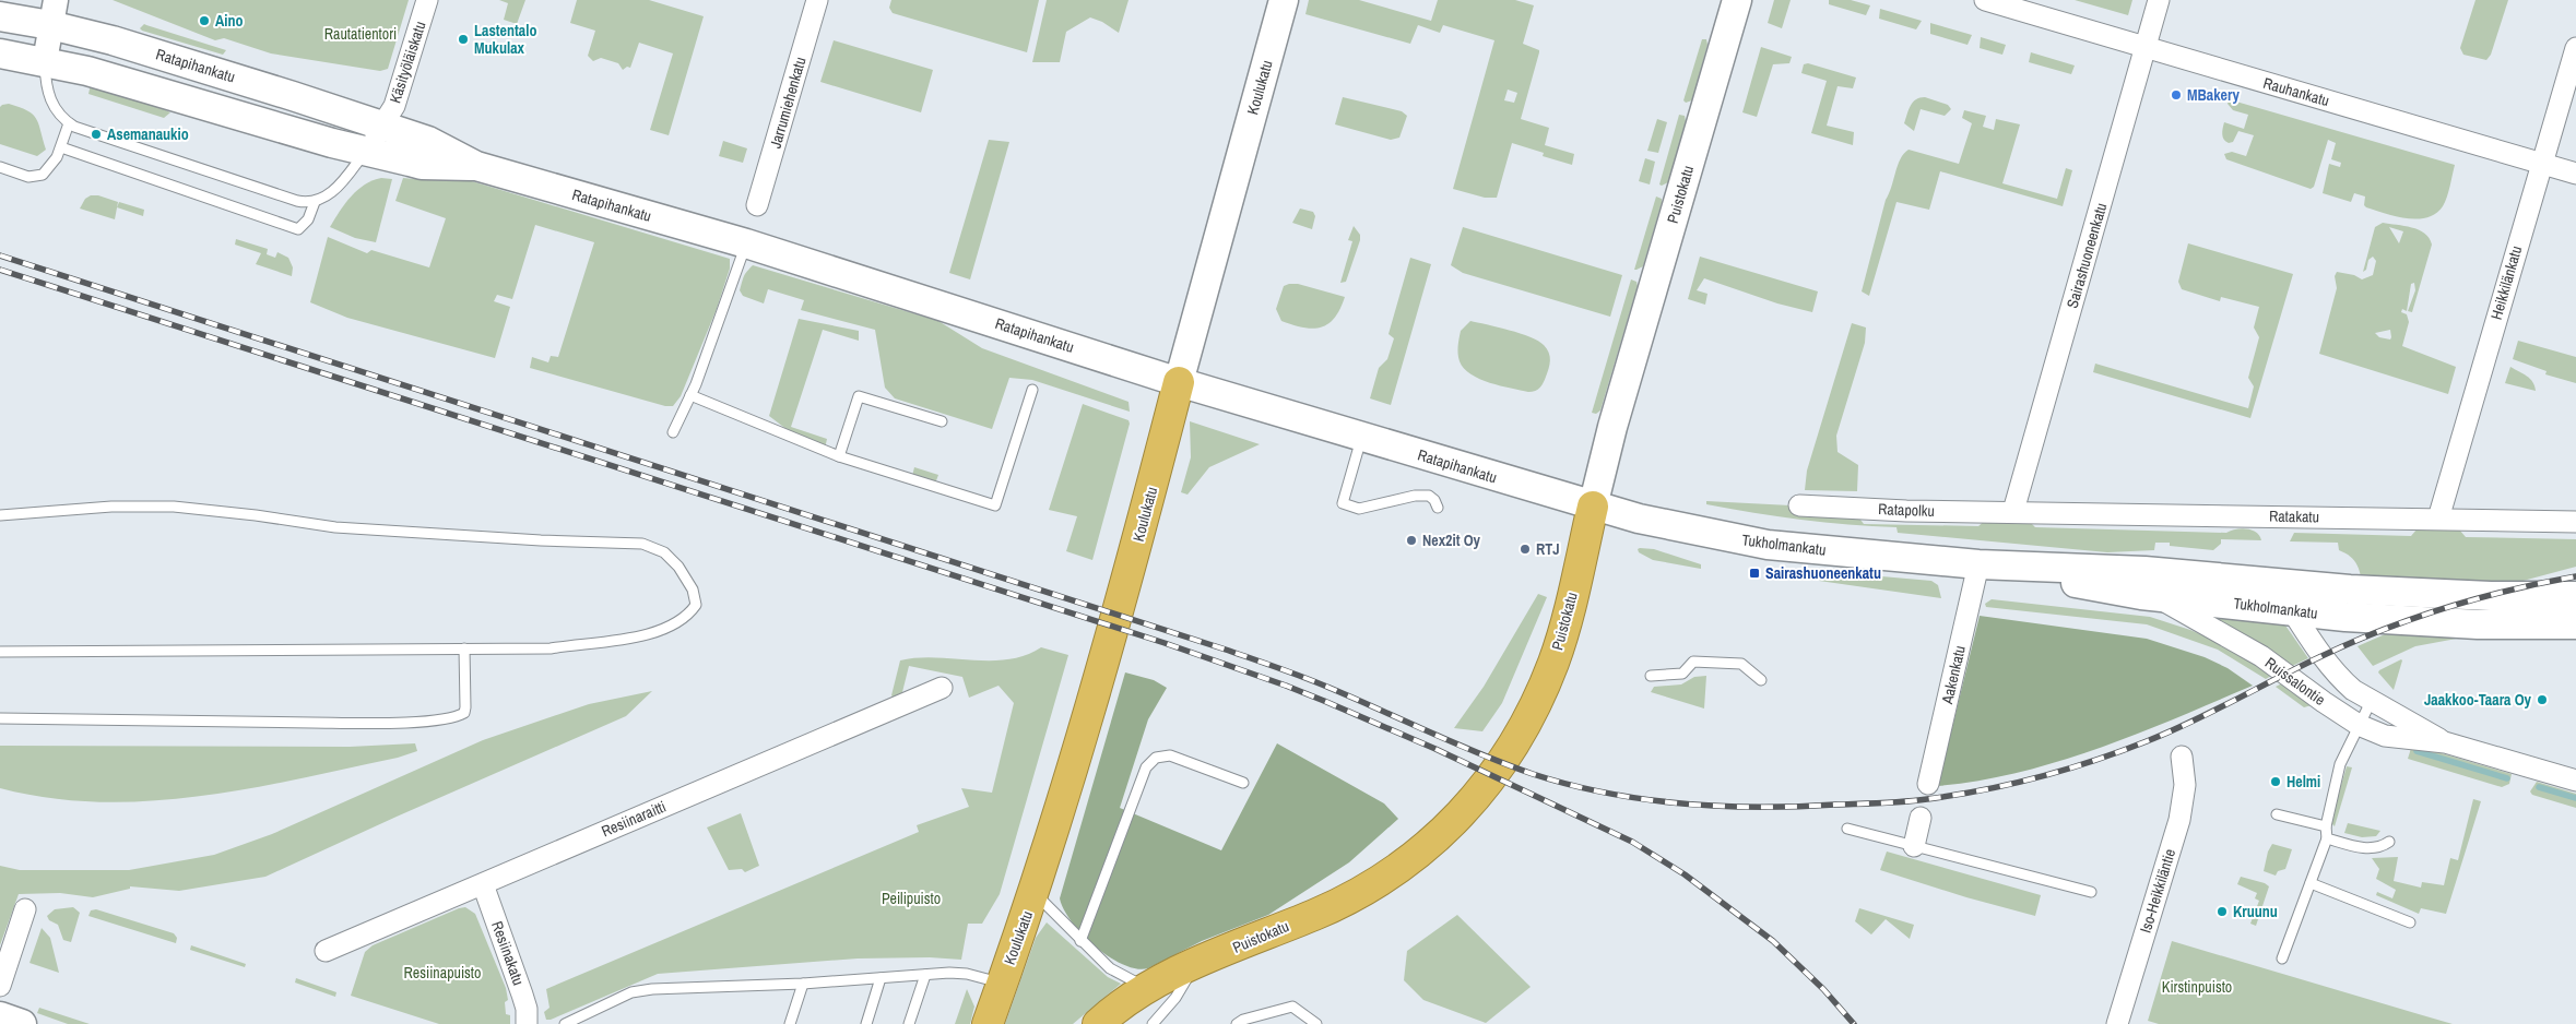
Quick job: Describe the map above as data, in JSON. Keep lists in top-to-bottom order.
{
  "streets": {
    "highway": ["Koulukatu", "Puistokatu"],
    "main road": ["Ratapihankatu", "Tukholmankatu"],
    "street": [
      "Käsityöläiskatu",
      "Rauhankatu",
      "Jarrumiehenkatu",
      "Sairashuoneenkatu",
      "Heikkilänkatu",
      "Ratapolku",
      "Ratakatu",
      "Aakenkatu",
      "Ruissalontie",
      "Resiinaraitti",
      "Iso-Heikkiläntie",
      "Resiinakatu"
    ]
  },
  "crossings": [
    ["Käsityöläiskatu", "Ratapihankatu"],
    ["Ratapihankatu", "Koulukatu"],
    ["Ratapihankatu", "Puistokatu"],
    ["Ratapihankatu", "Tukholmankatu"],
    ["Rauhankatu", "Sairashuoneenkatu"],
    ["Rauhankatu", "Heikkilänkatu"],
    ["Puistokatu", "Tukholmankatu"],
    ["Sairashuoneenkatu", "Ratapolku"],
    ["Sairashuoneenkatu", "Ratakatu"],
    ["Heikkilänkatu", "Ratakatu"],
    ["Ratapolku", "Ratakatu"],
    ["Tukholmankatu", "Aakenkatu"],
    ["Tukholmankatu", "Ruissalontie"],
    ["Resiinaraitti", "Resiinakatu"]
  ],
  "parks": [
    "Rautatientori",
    "Peilipuisto",
    "Resiinapuisto",
    "Kirstinpuisto"
  ],
  "places": {
    "other": [
      "Aino",
      "Lastentalo Mukulax",
      "MBakery",
      "Asemanaukio",
      "Nex2it Oy",
      "RTJ",
      "Jaakkoo-Taara Oy",
      "Helmi",
      "Kruunu"
    ],
    "transit": ["Sairashuoneenkatu"]
  }
}
